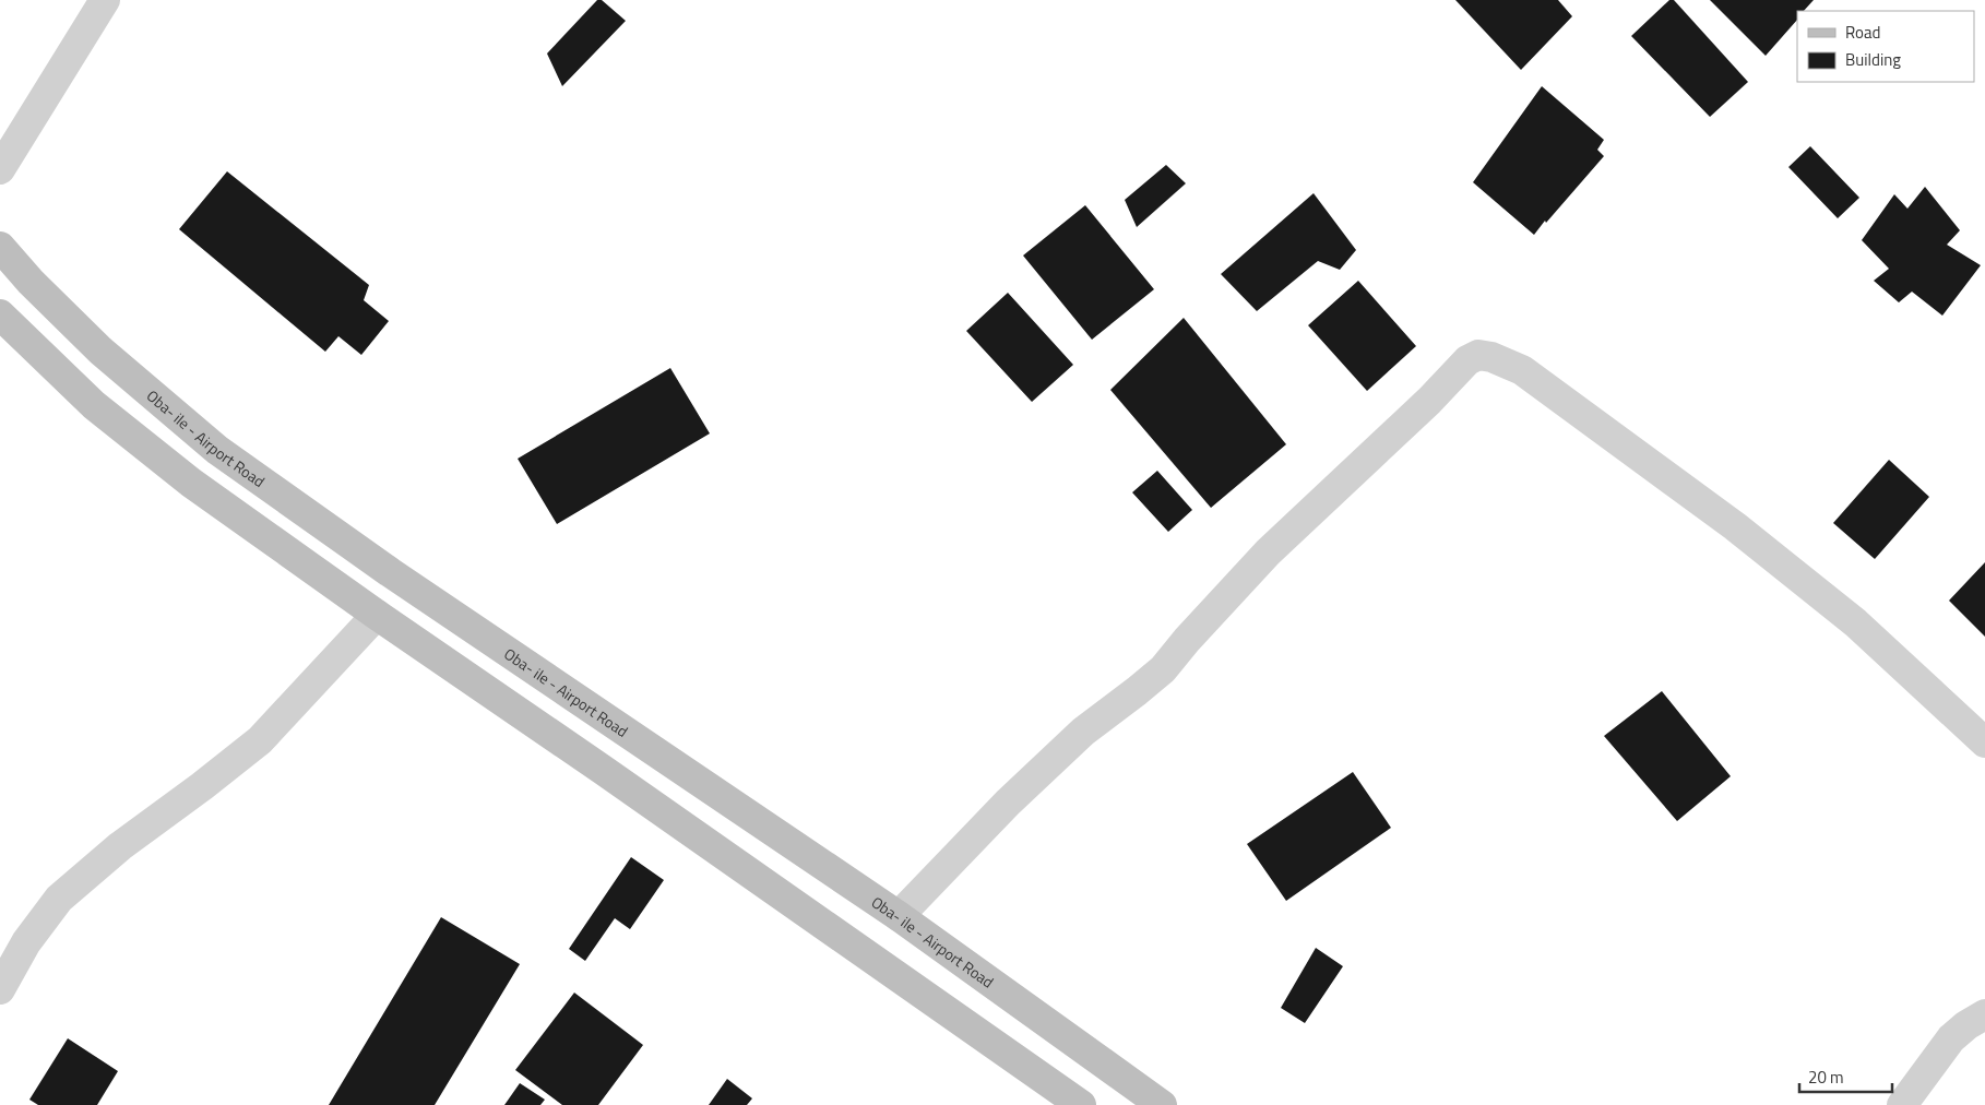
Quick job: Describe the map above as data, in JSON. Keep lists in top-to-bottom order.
{
  "streets": {
    "main road": ["Oba- ile - Airport Road"]
  },
  "legend": ["Road", "Building"],
  "scale_bar": "20 m"
}
